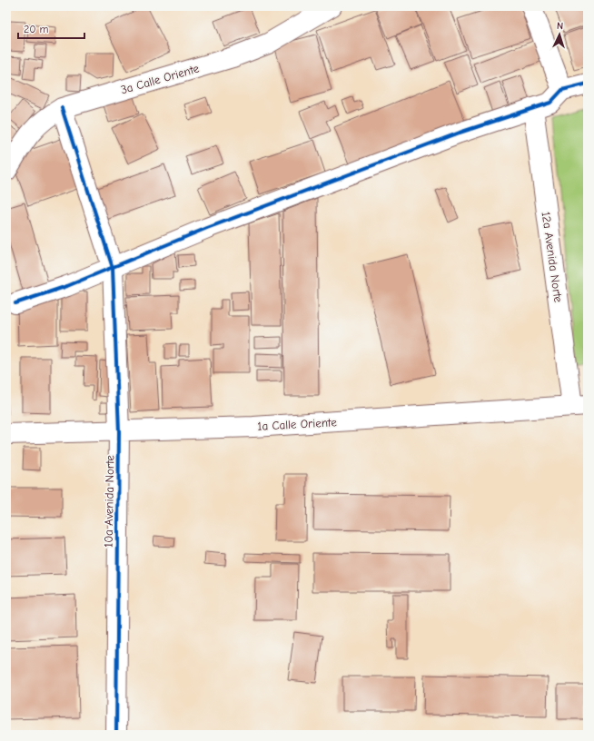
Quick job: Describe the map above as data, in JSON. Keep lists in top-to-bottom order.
{
  "streets": {
    "street": [
      "3a Calle Oriente",
      "12a Avenida Norte",
      "1a Calle Oriente",
      "10a Avenida Norte"
    ]
  },
  "crossings": [
    ["3a Calle Oriente", "10a Avenida Norte"],
    ["12a Avenida Norte", "1a Calle Oriente"],
    ["1a Calle Oriente", "10a Avenida Norte"]
  ],
  "scale_bar": "20 m",
  "north": "top"
}
